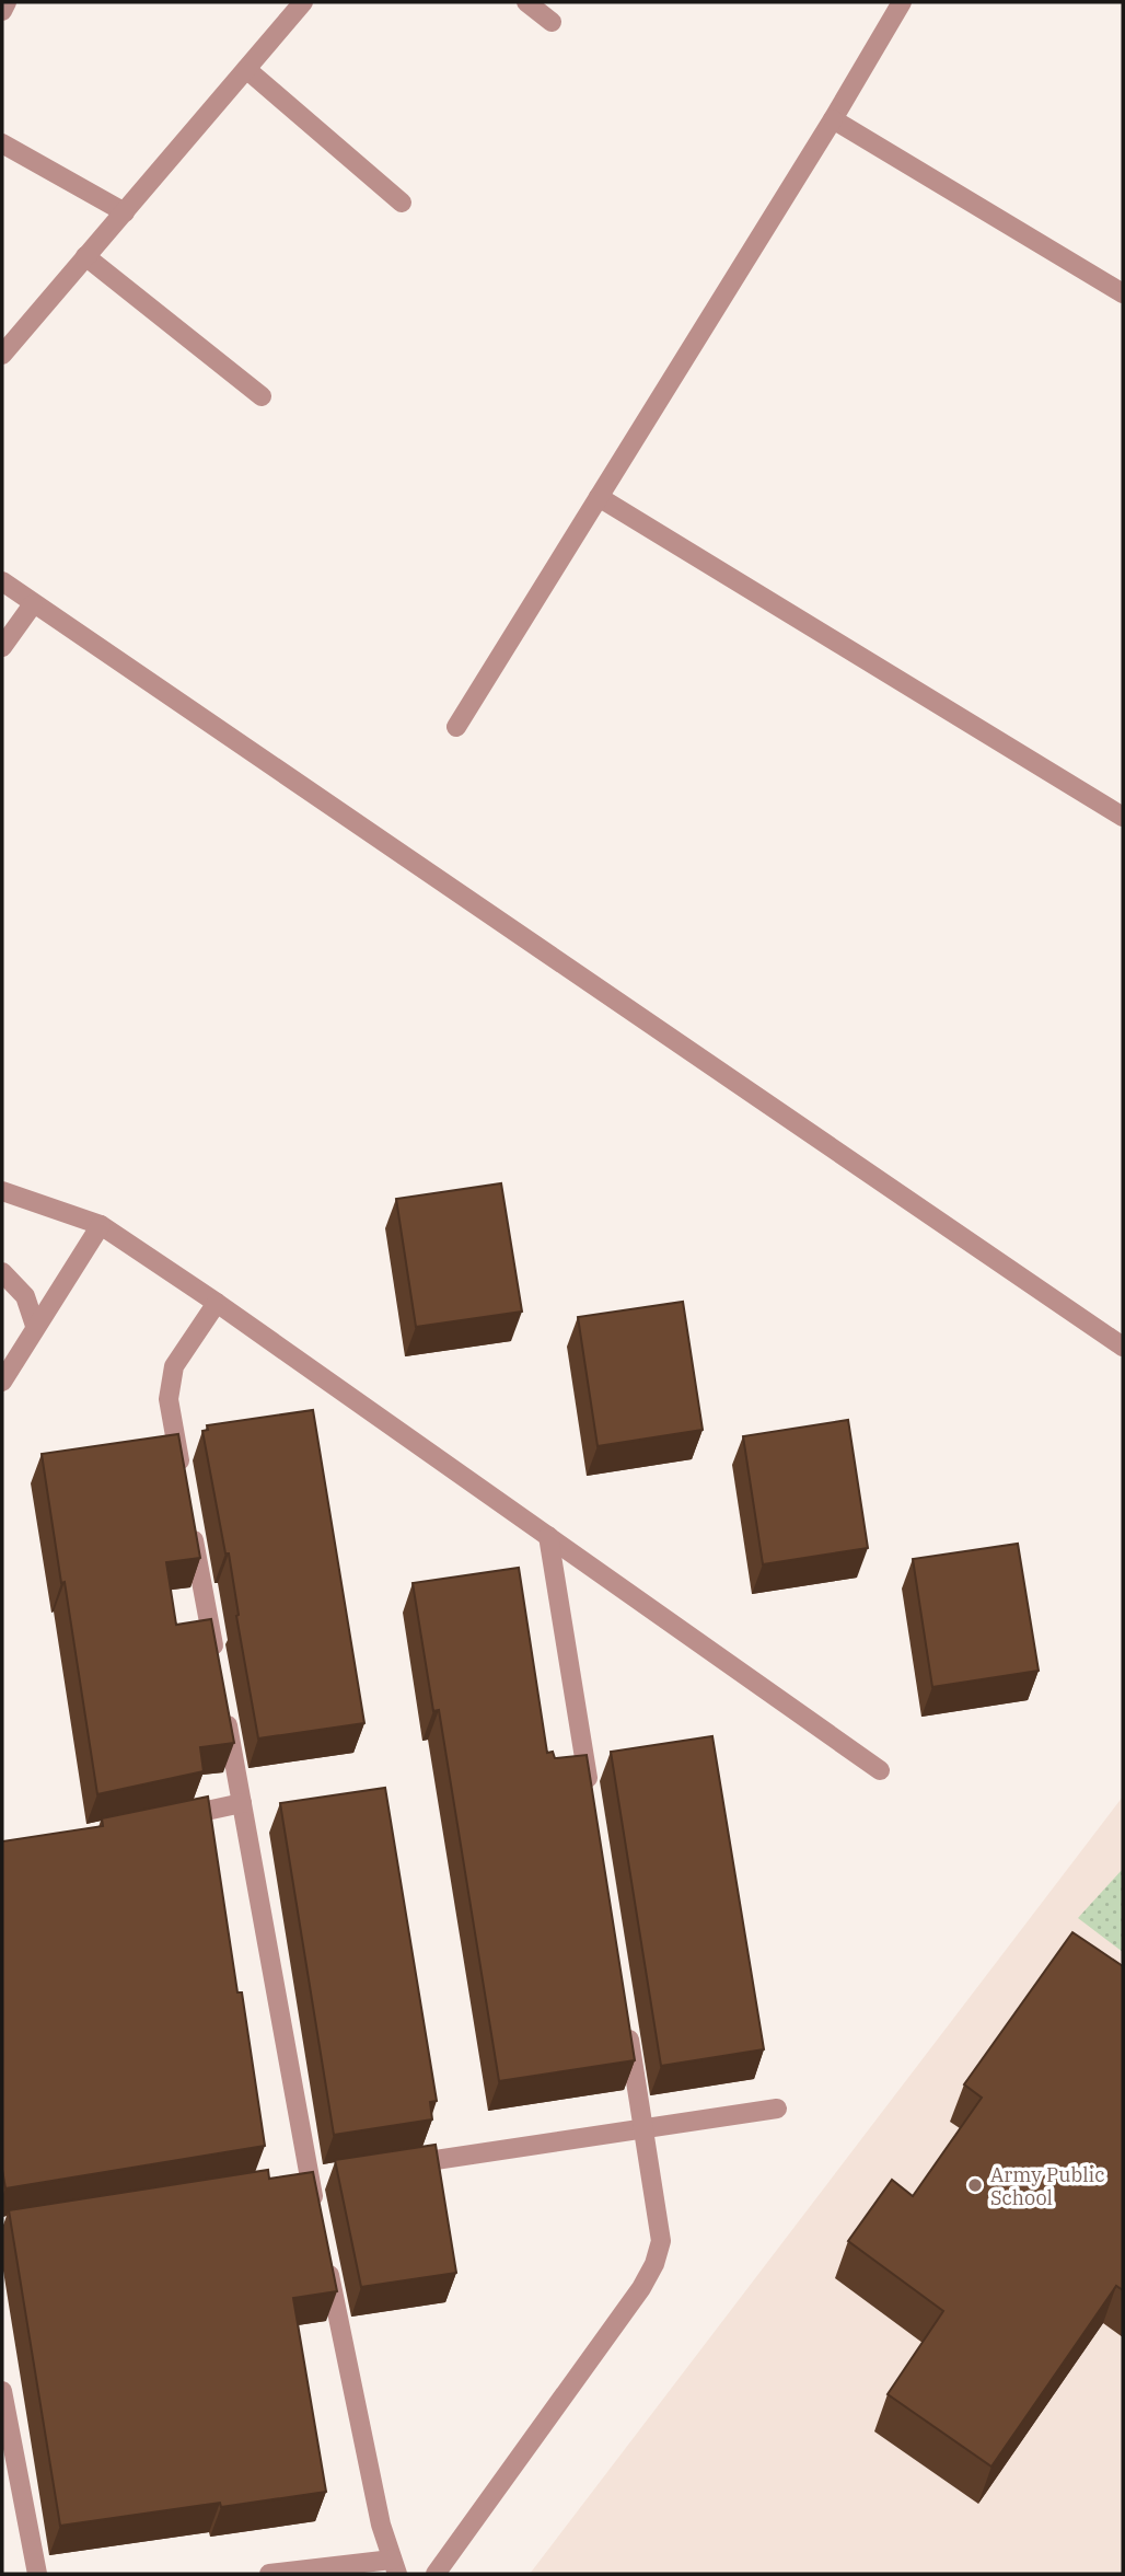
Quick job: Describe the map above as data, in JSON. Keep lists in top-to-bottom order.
{
  "places": ["Army Public School"]
}
